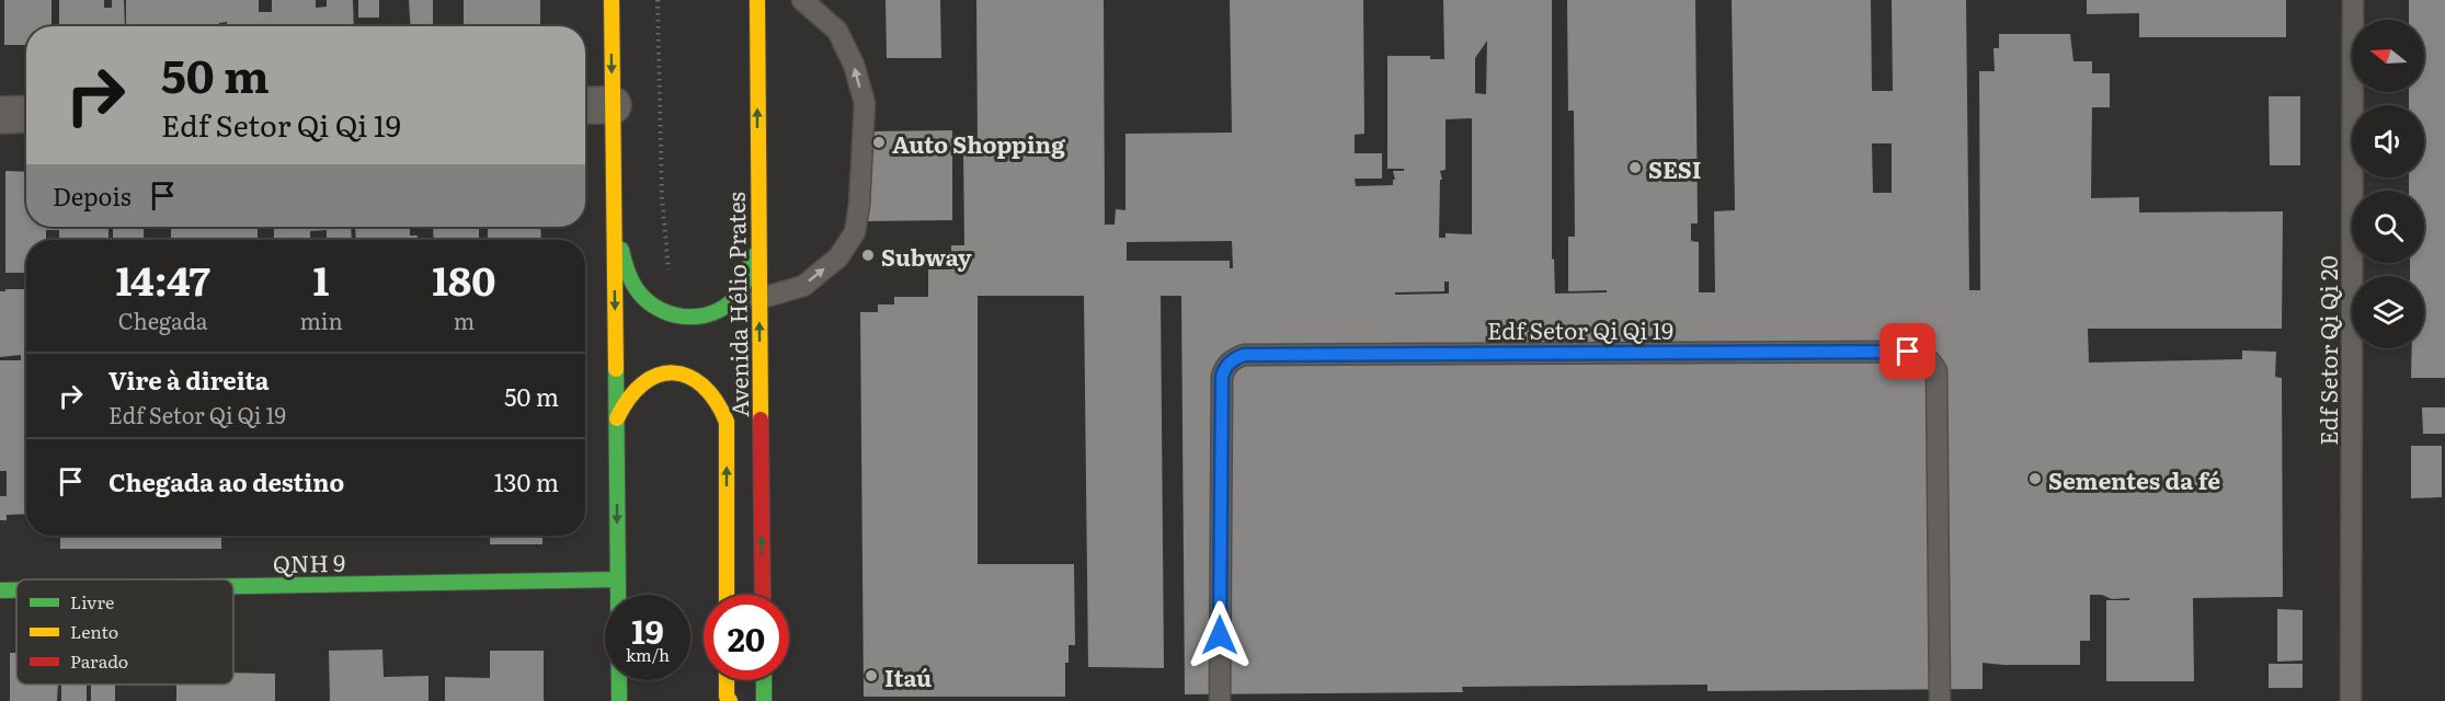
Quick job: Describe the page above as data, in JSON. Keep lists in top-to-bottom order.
{
  "streets": {
    "main road": ["Avenida Hélio Prates", "QNH 9"],
    "lane": ["Edf Setor Qi Qi 19", "Edf Setor Qi Qi 20"]
  },
  "one_way": ["Avenida Hélio Prates"],
  "places": [
    "Auto Shopping",
    "SESI",
    "Subway",
    "Sementes da fé",
    "Itaú"
  ],
  "legend": ["Livre", "Lento", "Parado"],
  "north": "left",
  "page": {
    "turn": ["50 m", "Edf Setor Qi Qi 19"],
    "then": "Depois",
    "eta": [
      "14:47",
      "Chegada",
      "1",
      "min",
      "180",
      "m"
    ],
    "list": [
      {
        "name": "Vire à direita",
        "note": "Edf Setor Qi Qi 19",
        "value": "50 m"
      },
      {
        "name": "Chegada ao destino",
        "value": "130 m"
      }
    ],
    "speed": "19 km/h",
    "limit": "20"
  }
}
